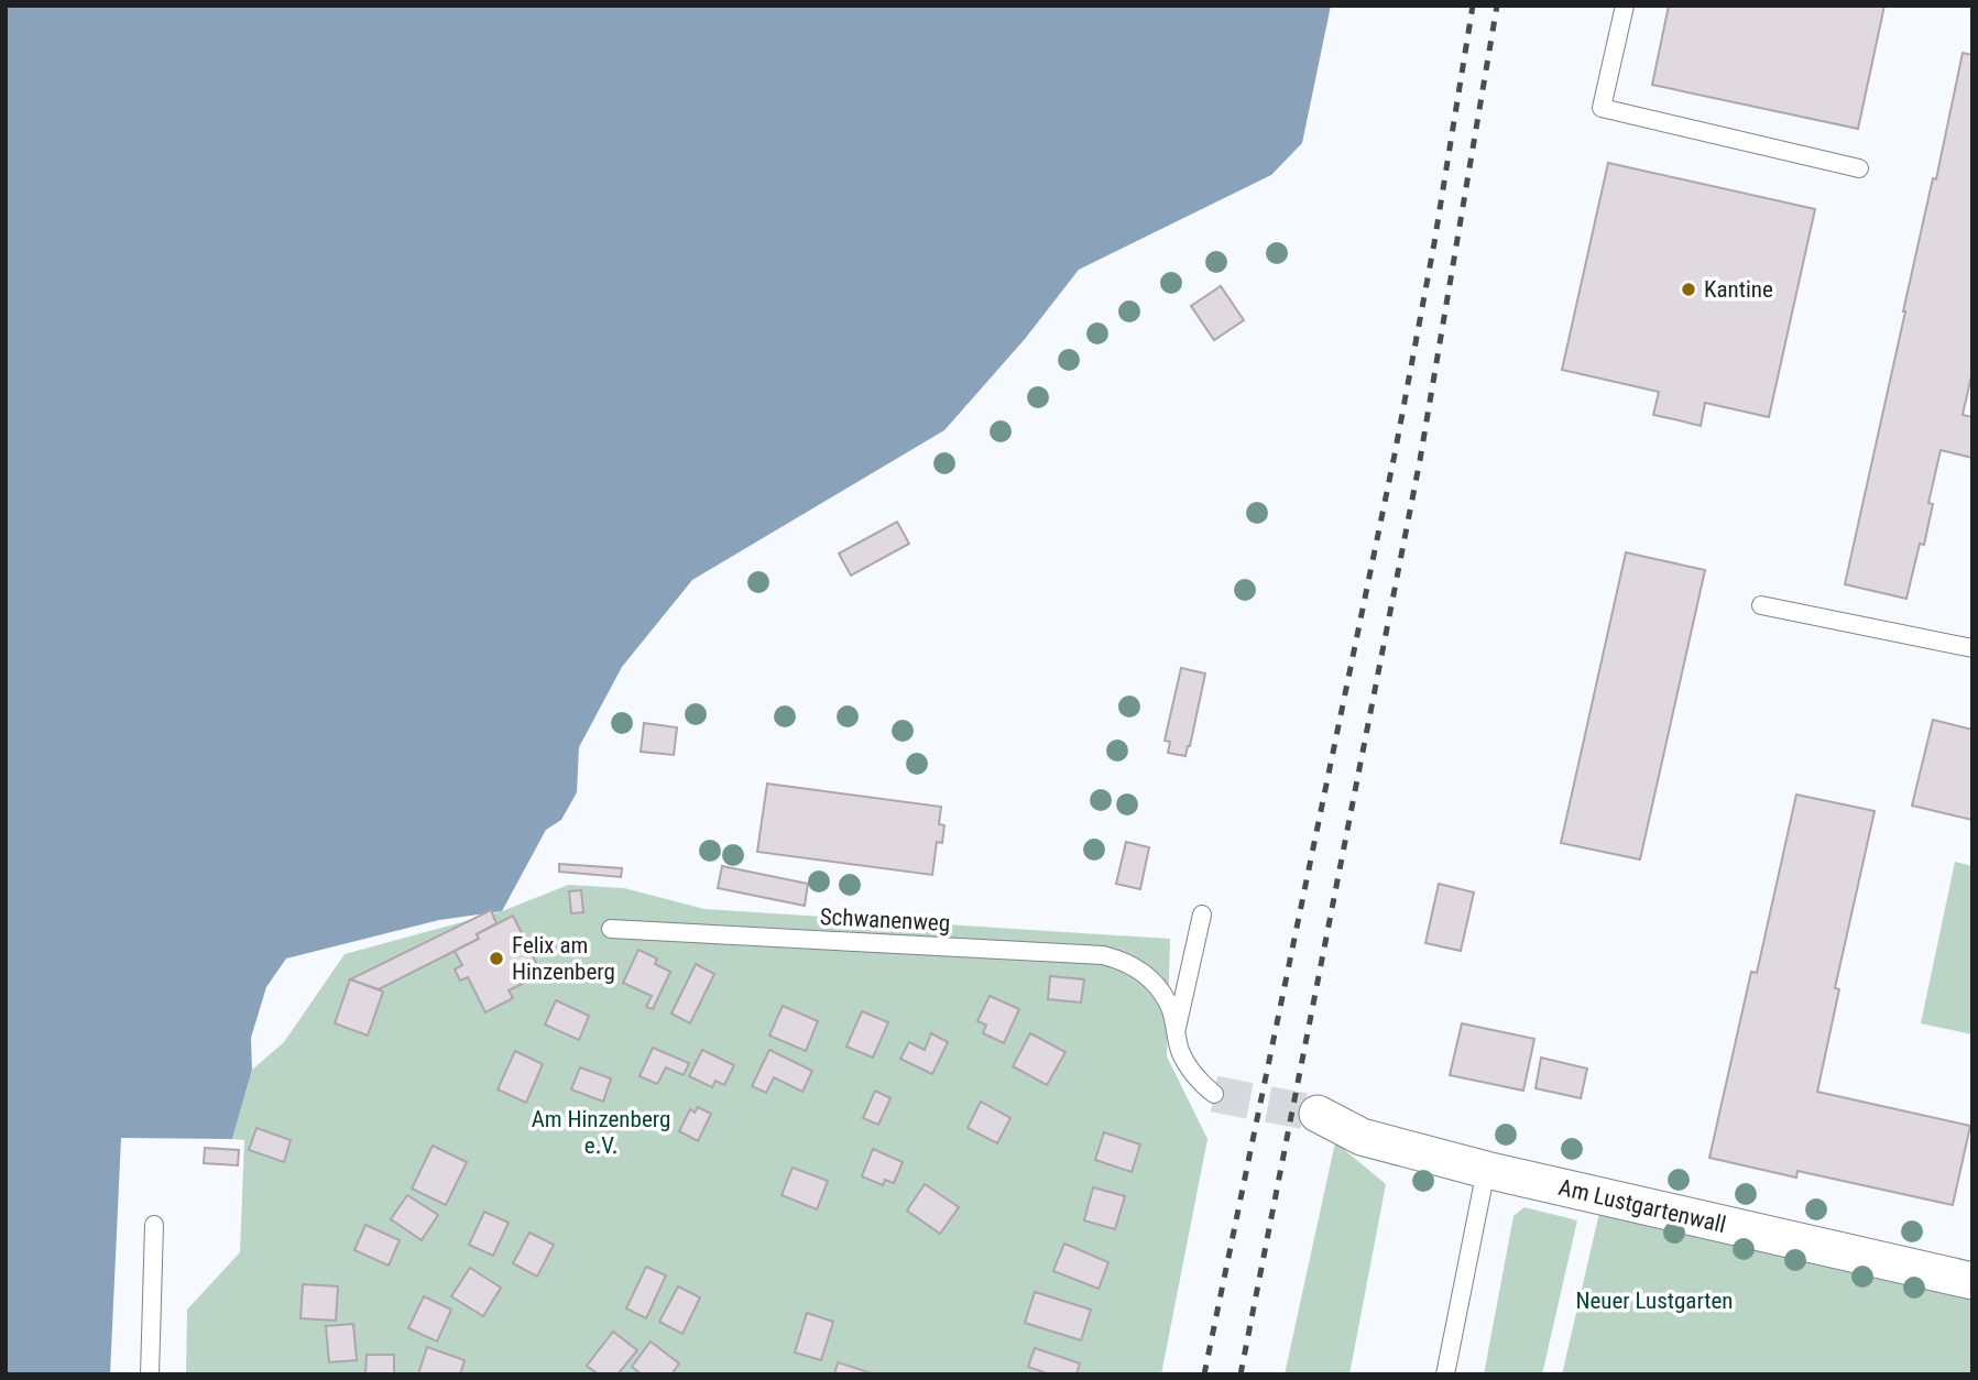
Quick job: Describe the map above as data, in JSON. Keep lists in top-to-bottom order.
{
  "streets": {
    "street": ["Am Lustgartenwall"],
    "lane": ["Schwanenweg"]
  },
  "parks": ["Am Hinzenberg e.V.", "Neuer Lustgarten"],
  "places": ["Kantine", "Felix am Hinzenberg"]
}
